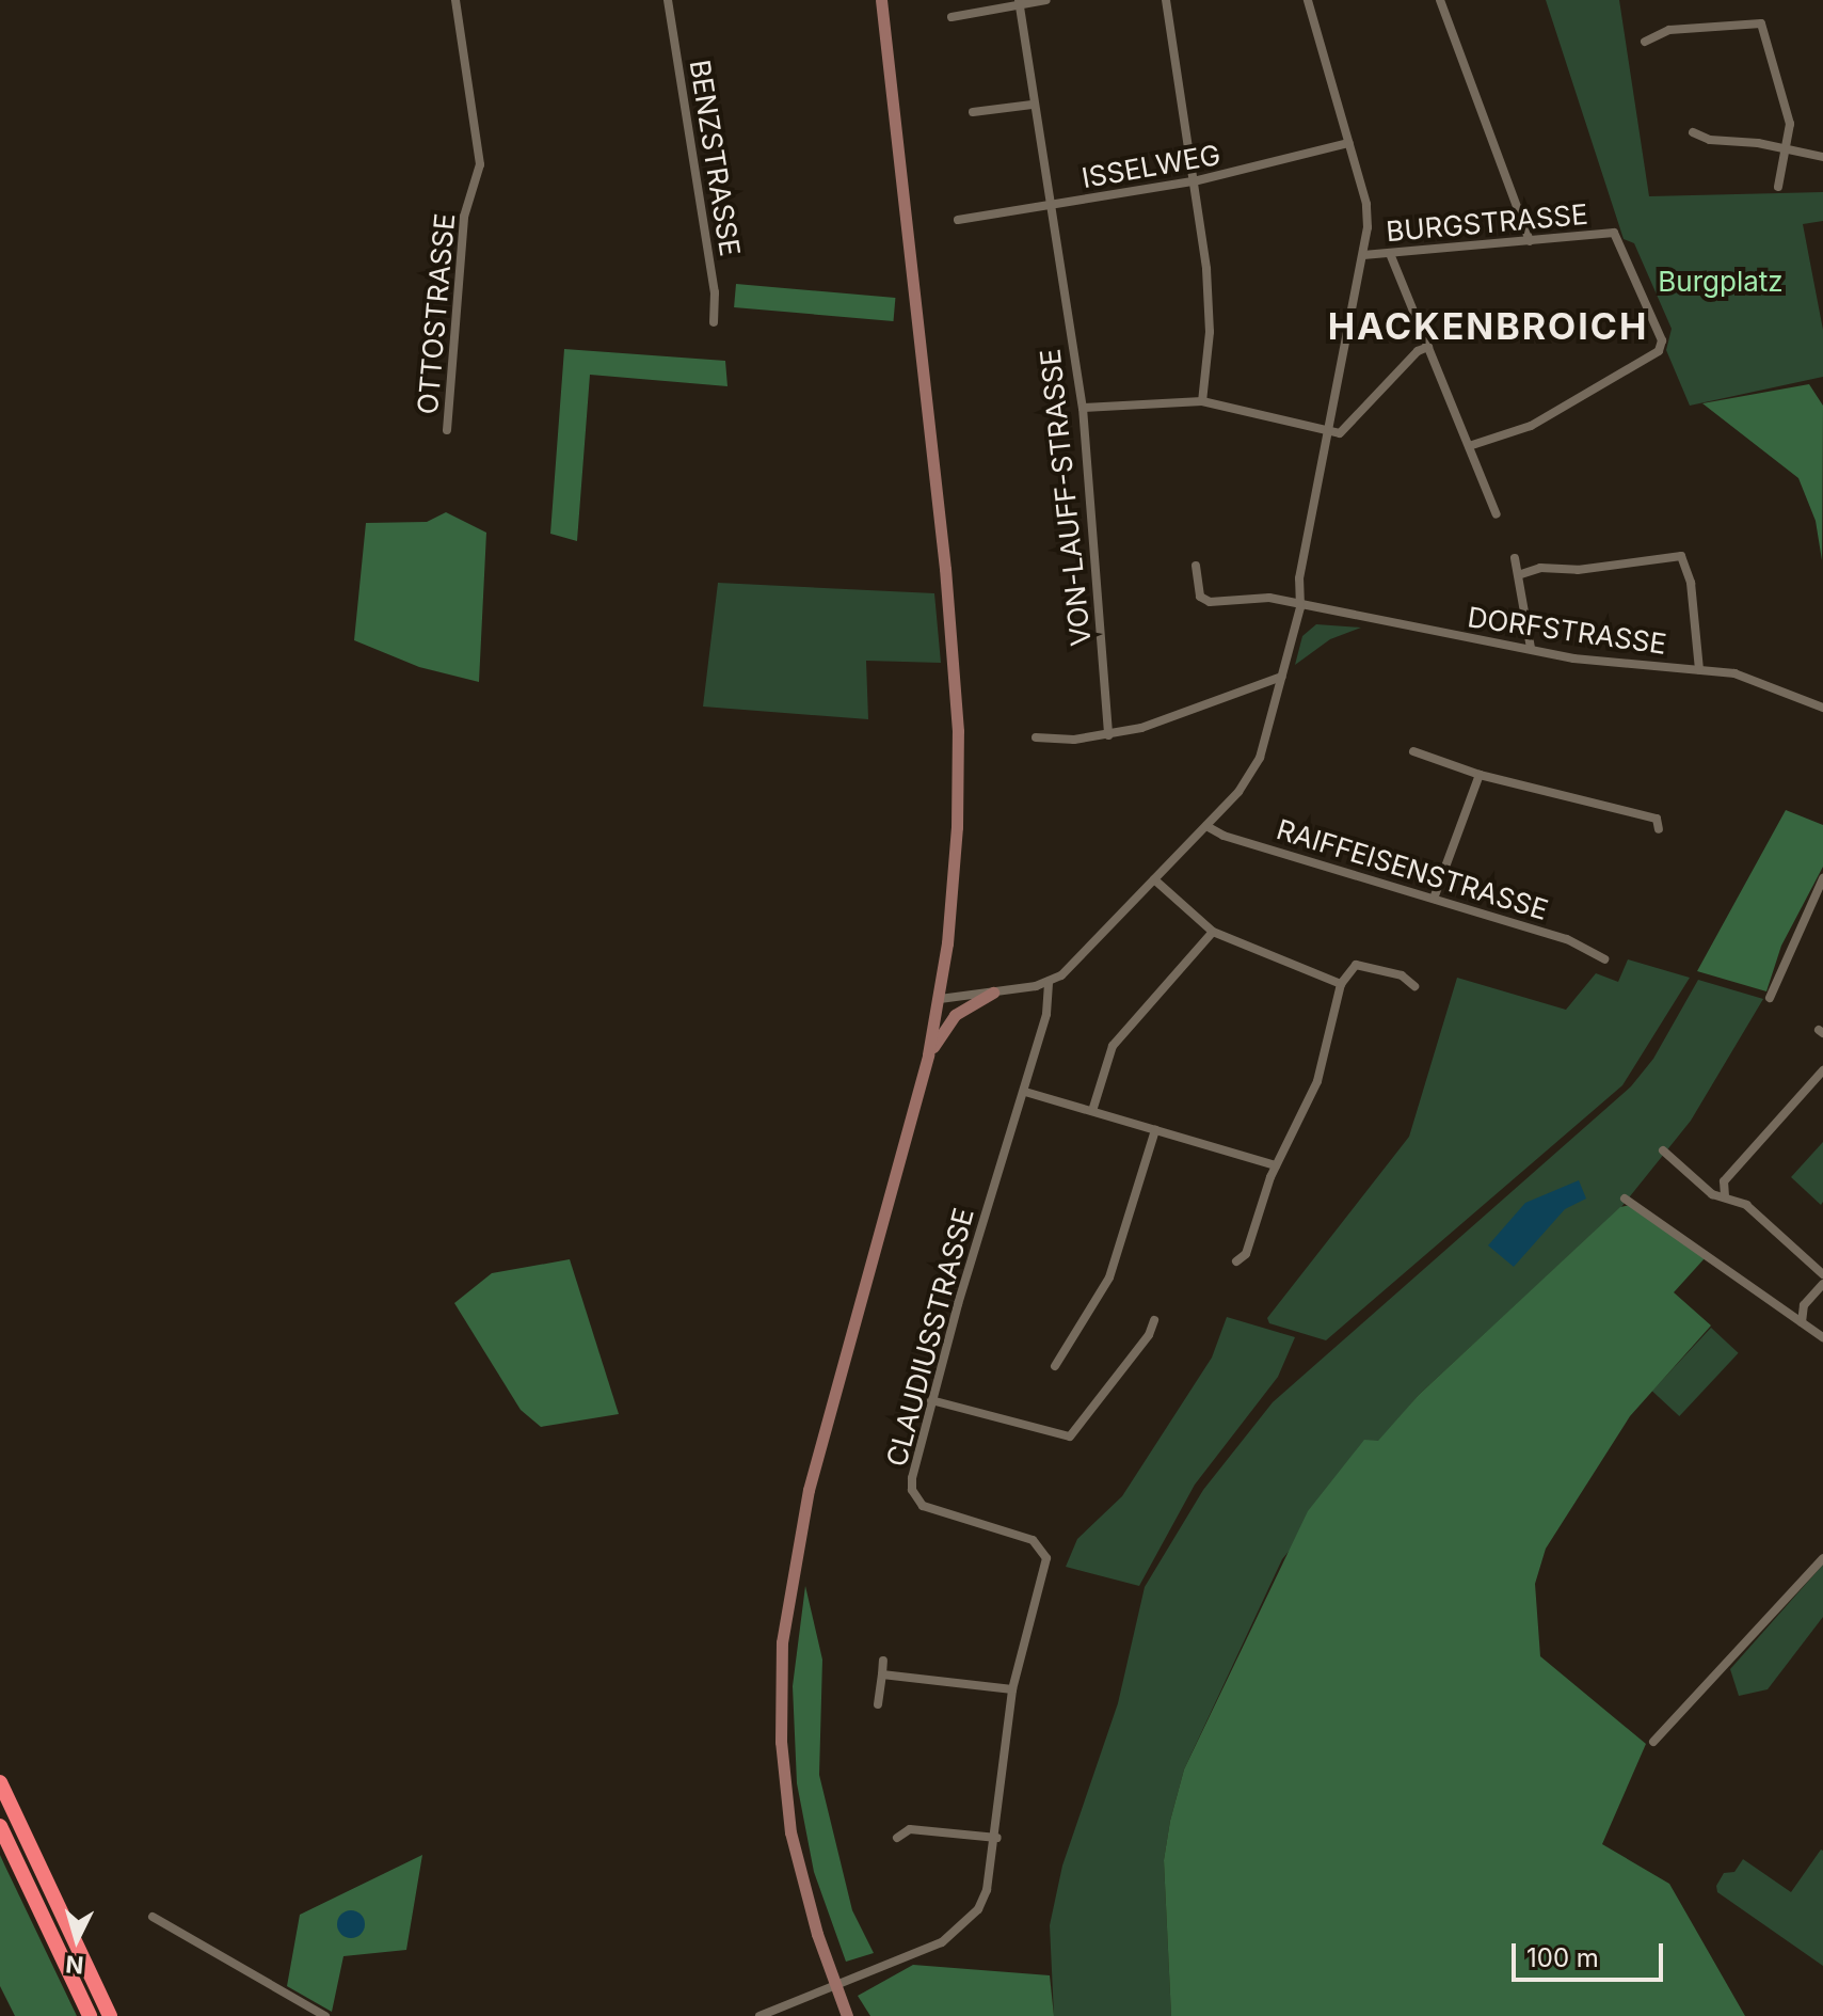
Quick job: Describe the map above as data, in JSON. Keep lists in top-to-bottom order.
{
  "streets": {
    "street": [
      "BENZSTRASSE",
      "ISSELWEG",
      "BURGSTRASSE",
      "OTTOSTRASSE",
      "VON-LAUFF-STRASSE",
      "DORFSTRASSE",
      "RAIFFEISENSTRASSE",
      "CLAUDIUSSTRASSE"
    ]
  },
  "crossings": [
    ["ISSELWEG", "VON-LAUFF-STRASSE"]
  ],
  "districts": ["HACKENBROICH"],
  "parks": ["Burgplatz"],
  "scale_bar": "100 m",
  "north": "bottom"
}
